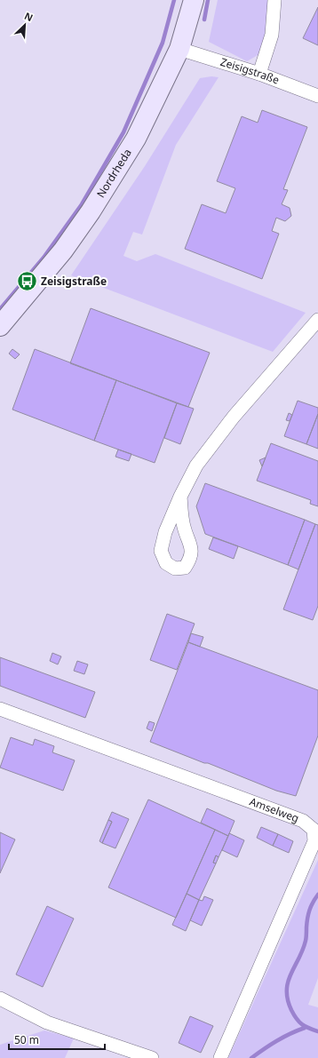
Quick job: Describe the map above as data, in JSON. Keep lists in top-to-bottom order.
{
  "streets": {
    "main road": ["Nordrheda"],
    "street": ["Zeisigstraße", "Amselweg"]
  },
  "crossings": [
    ["Zeisigstraße", "Nordrheda"]
  ],
  "places": {
    "bus stop": ["Zeisigstraße"]
  },
  "scale_bar": "50 m",
  "north": "top right"
}
